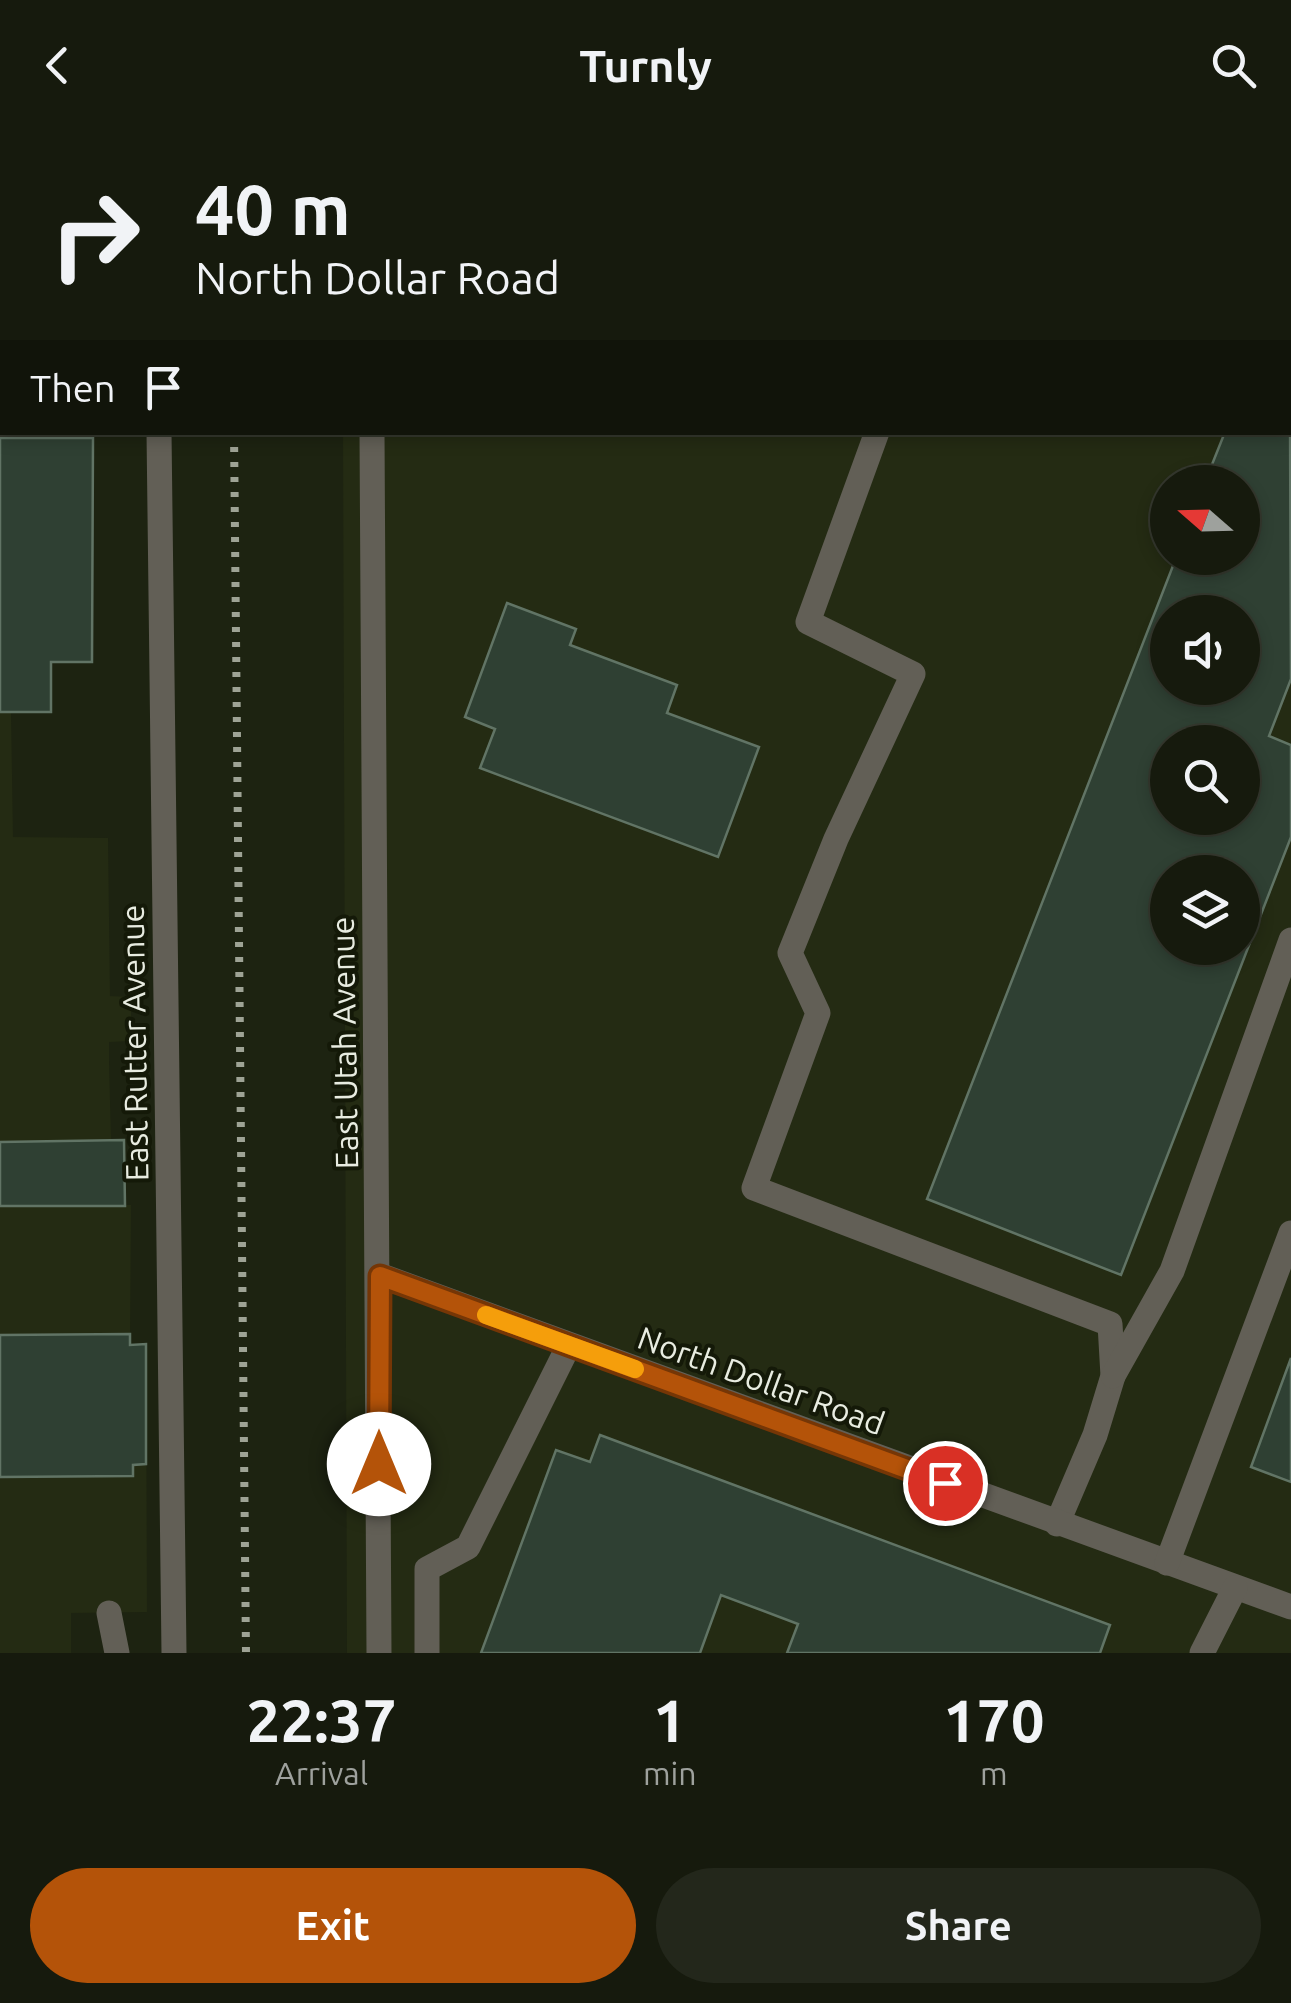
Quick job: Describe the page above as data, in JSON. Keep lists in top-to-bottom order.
{
  "streets": {
    "street": ["East Rutter Avenue", "East Utah Avenue", "North Dollar Road"]
  },
  "crossings": [
    ["East Utah Avenue", "North Dollar Road"]
  ],
  "north": "left",
  "page": {
    "header": "Turnly",
    "turn": ["40 m", "North Dollar Road"],
    "then": "Then",
    "eta": [
      "22:37",
      "Arrival",
      "1",
      "min",
      "170",
      "m"
    ],
    "buttons": ["Exit", "Share"]
  }
}
